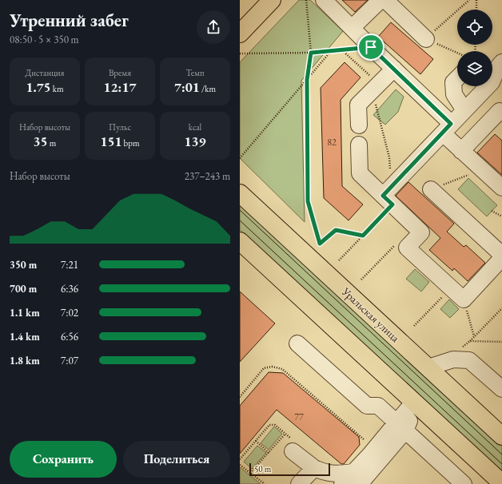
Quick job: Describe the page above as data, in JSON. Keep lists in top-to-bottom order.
{
  "streets": {
    "main road": ["Уральская улица"]
  },
  "house_numbers": ["82", "77"],
  "scale_bar": "50 m",
  "page": {
    "heading": ["Утренний забег", "08:50 · 5 × 350 m"],
    "stats": [
      ["Дистанция", "1.75 km"],
      ["Время", "12:17"],
      ["Темп", "7:01 /km"],
      ["Набор высоты", "35 m"],
      ["Пульс", "151 bpm"],
      ["kcal", "139"]
    ],
    "chart": ["Набор высоты", "237–243 m"],
    "list": [
      {
        "name": "350 m",
        "note": "7:21"
      },
      {
        "name": "700 m",
        "note": "6:36"
      },
      {
        "name": "1.1 km",
        "note": "7:02"
      },
      {
        "name": "1.4 km",
        "note": "6:56"
      },
      {
        "name": "1.8 km",
        "note": "7:07"
      }
    ],
    "buttons": ["Сохранить", "Поделиться"],
    "scale": "50 m"
  }
}
